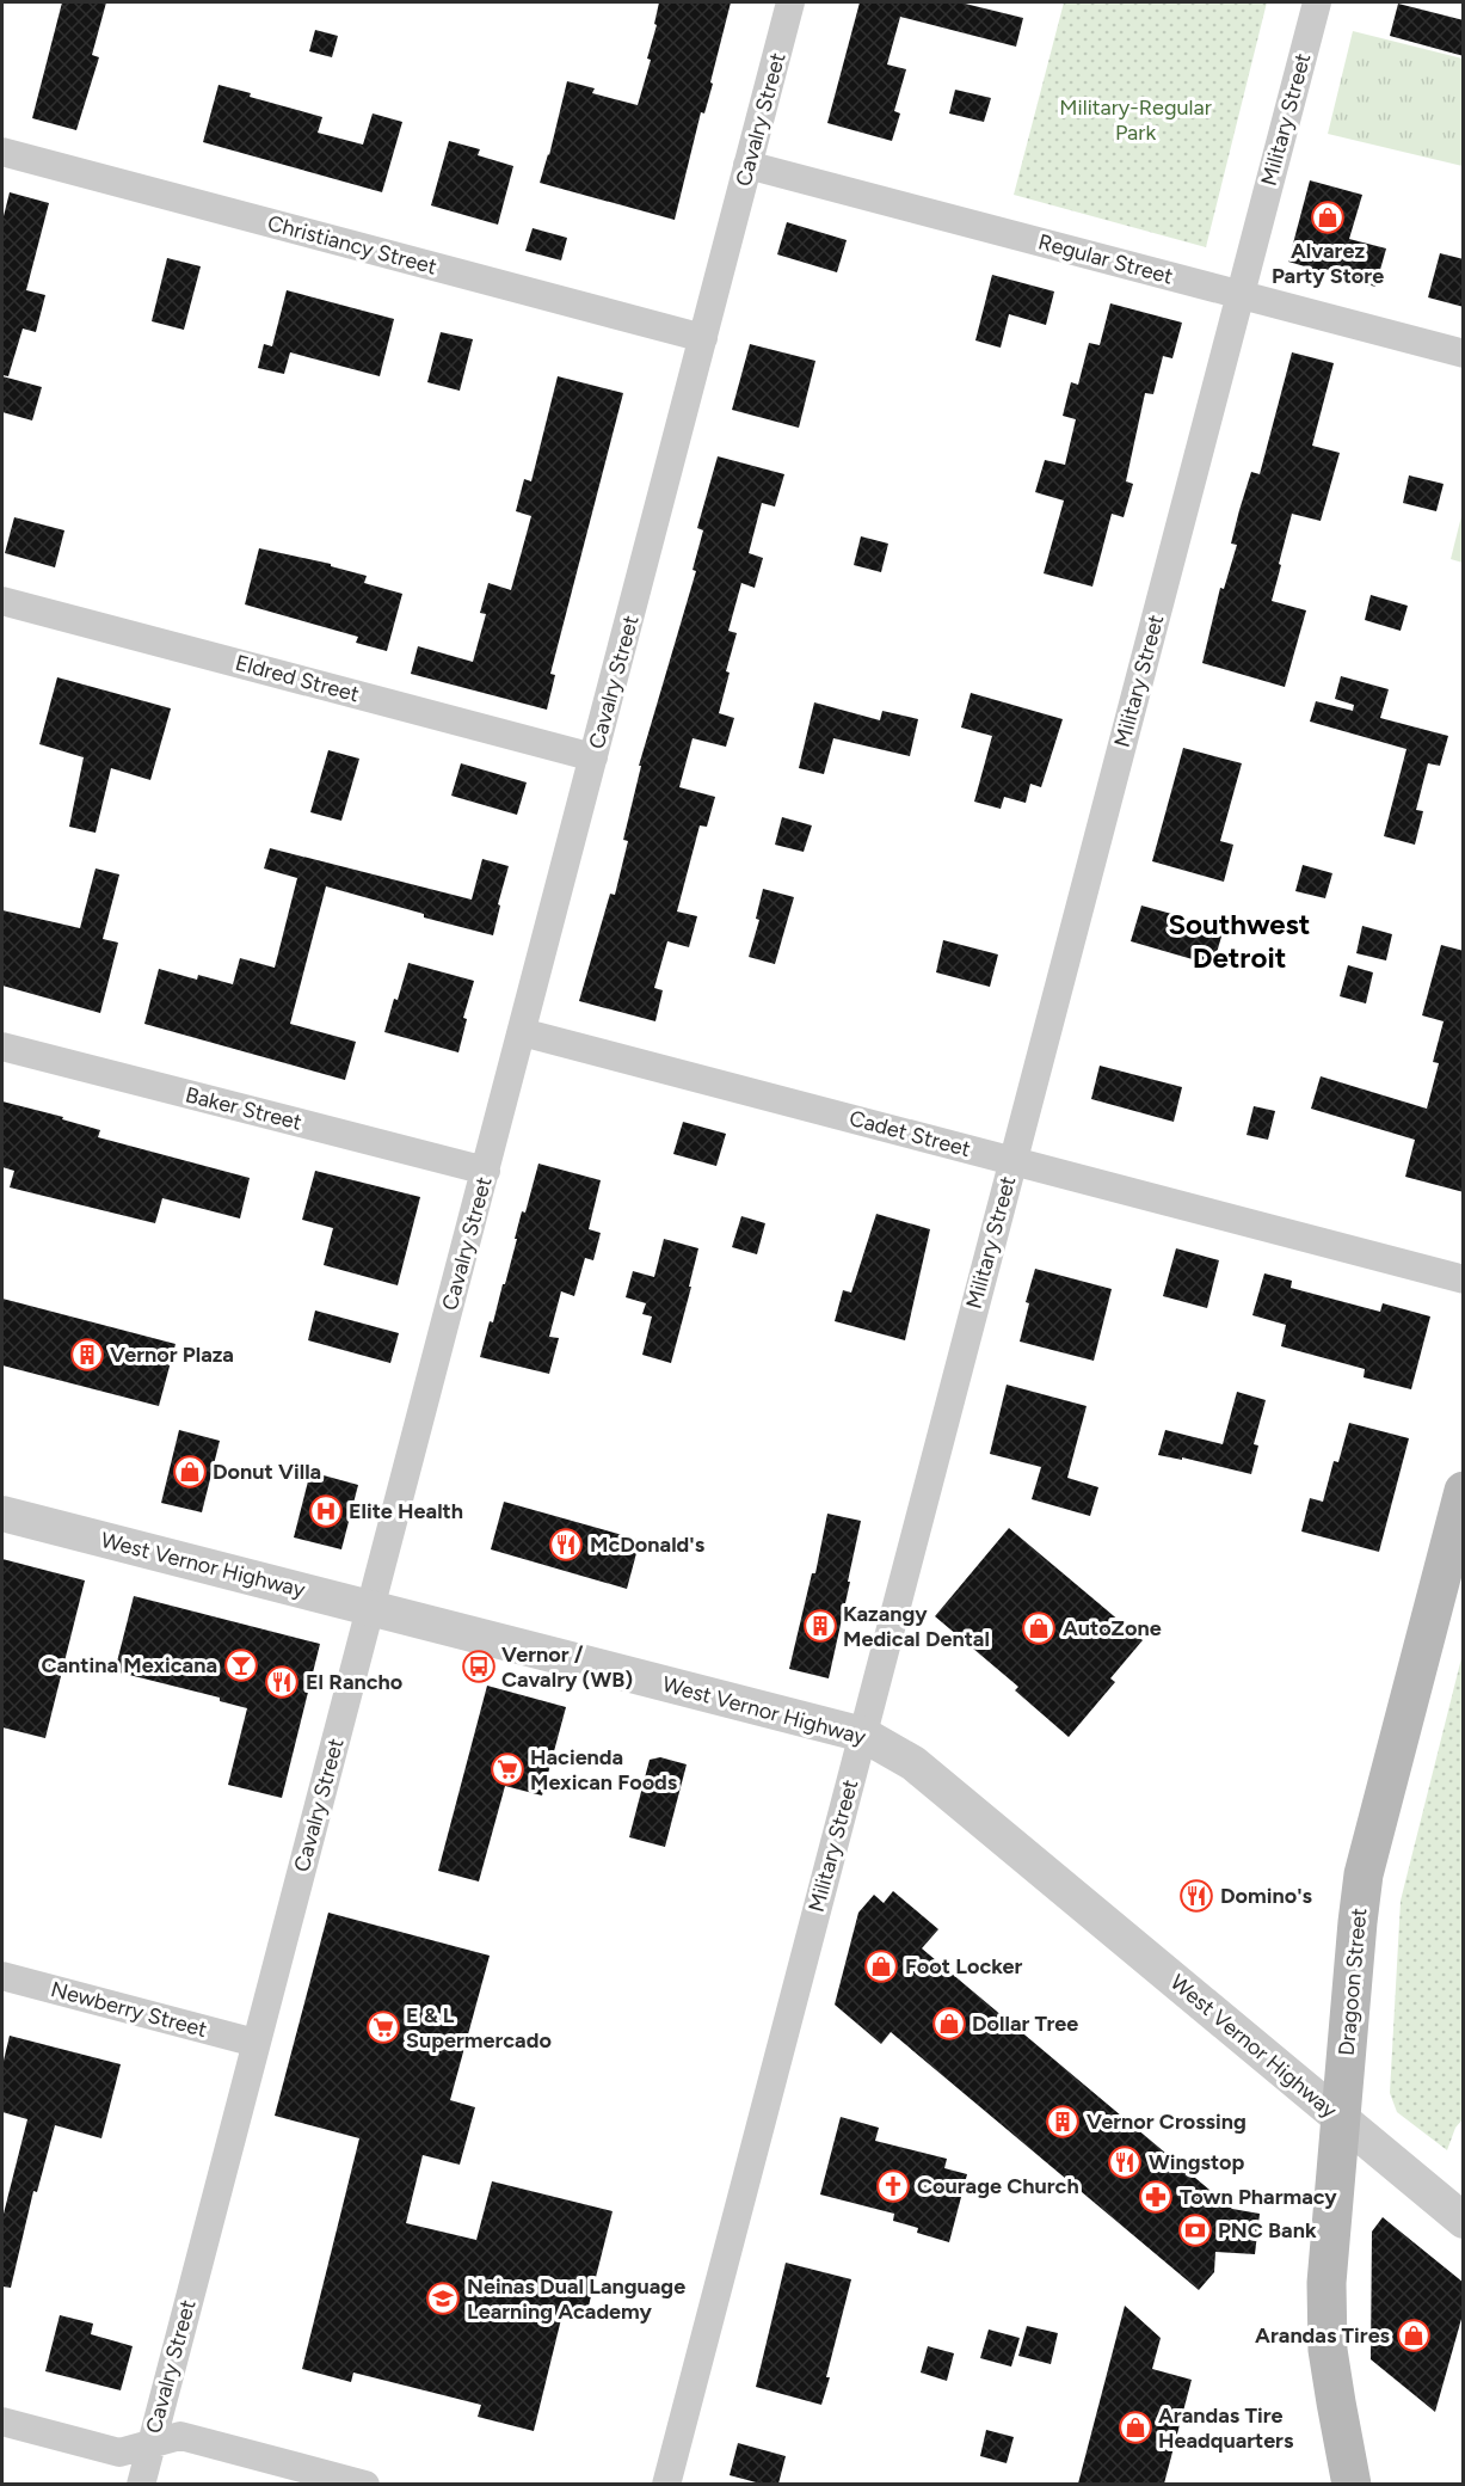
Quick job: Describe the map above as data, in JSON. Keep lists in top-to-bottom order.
{
  "streets": {
    "main road": ["Dragoon Street"],
    "street": [
      "Cavalry Street",
      "Military Street",
      "Christiancy Street",
      "Regular Street",
      "Eldred Street",
      "Baker Street",
      "Cadet Street",
      "West Vernor Highway",
      "Newberry Street"
    ]
  },
  "crossings": [
    ["Cavalry Street", "Christiancy Street"],
    ["Cavalry Street", "Regular Street"],
    ["Cavalry Street", "Eldred Street"],
    ["Cavalry Street", "Baker Street"],
    ["Cavalry Street", "Cadet Street"],
    ["Cavalry Street", "West Vernor Highway"],
    ["Cavalry Street", "Newberry Street"],
    ["Military Street", "Regular Street"],
    ["Military Street", "Cadet Street"],
    ["Military Street", "West Vernor Highway"],
    ["West Vernor Highway", "Dragoon Street"]
  ],
  "districts": ["Southwest Detroit"],
  "parks": ["Military-Regular Park"],
  "places": {
    "shop": [
      "Alvarez Party Store",
      "Donut Villa",
      "AutoZone",
      "Foot Locker",
      "Dollar Tree",
      "Arandas Tires",
      "Arandas Tire Headquarters"
    ],
    "building": ["Vernor Plaza", "Kazangy Medical Dental", "Vernor Crossing"],
    "hospital": ["Elite Health"],
    "restaurant": [
      "McDonald's",
      "El Rancho",
      "Domino's",
      "Wingstop"
    ],
    "bar": ["Cantina Mexicana"],
    "bus stop": ["Vernor / Cavalry (WB)"],
    "supermarket": ["Hacienda Mexican Foods", "E & L Supermercado"],
    "church": ["Courage Church"],
    "pharmacy": ["Town Pharmacy"],
    "bank": ["PNC Bank"],
    "school or university": ["Neinas Dual Language Learning Academy"]
  }
}
